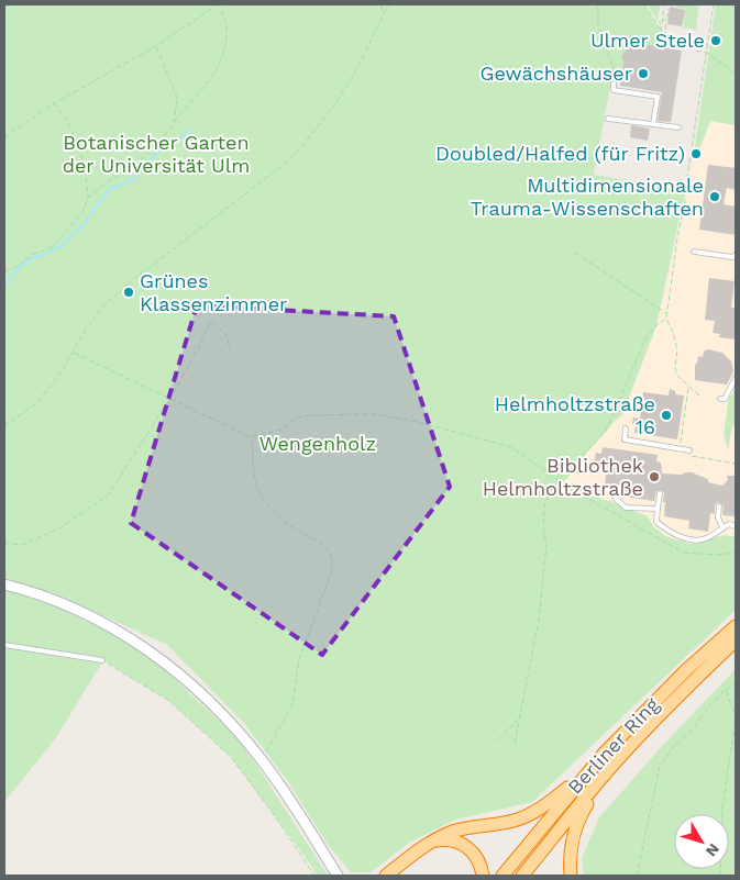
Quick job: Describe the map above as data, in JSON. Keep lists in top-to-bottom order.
{
  "streets": {
    "highway": ["Berliner Ring"]
  },
  "parks": ["Botanischer Garten der Universität Ulm", "Wengenholz"],
  "places": [
    "Ulmer Stele",
    "Gewächshäuser",
    "Doubled/Halfed (für Fritz)",
    "Multidimensionale Trauma-Wissenschaften",
    "Grünes Klassenzimmer",
    "Helmholtzstraße 16",
    "Bibliothek Helmholtzstraße"
  ],
  "north": "bottom right"
}
